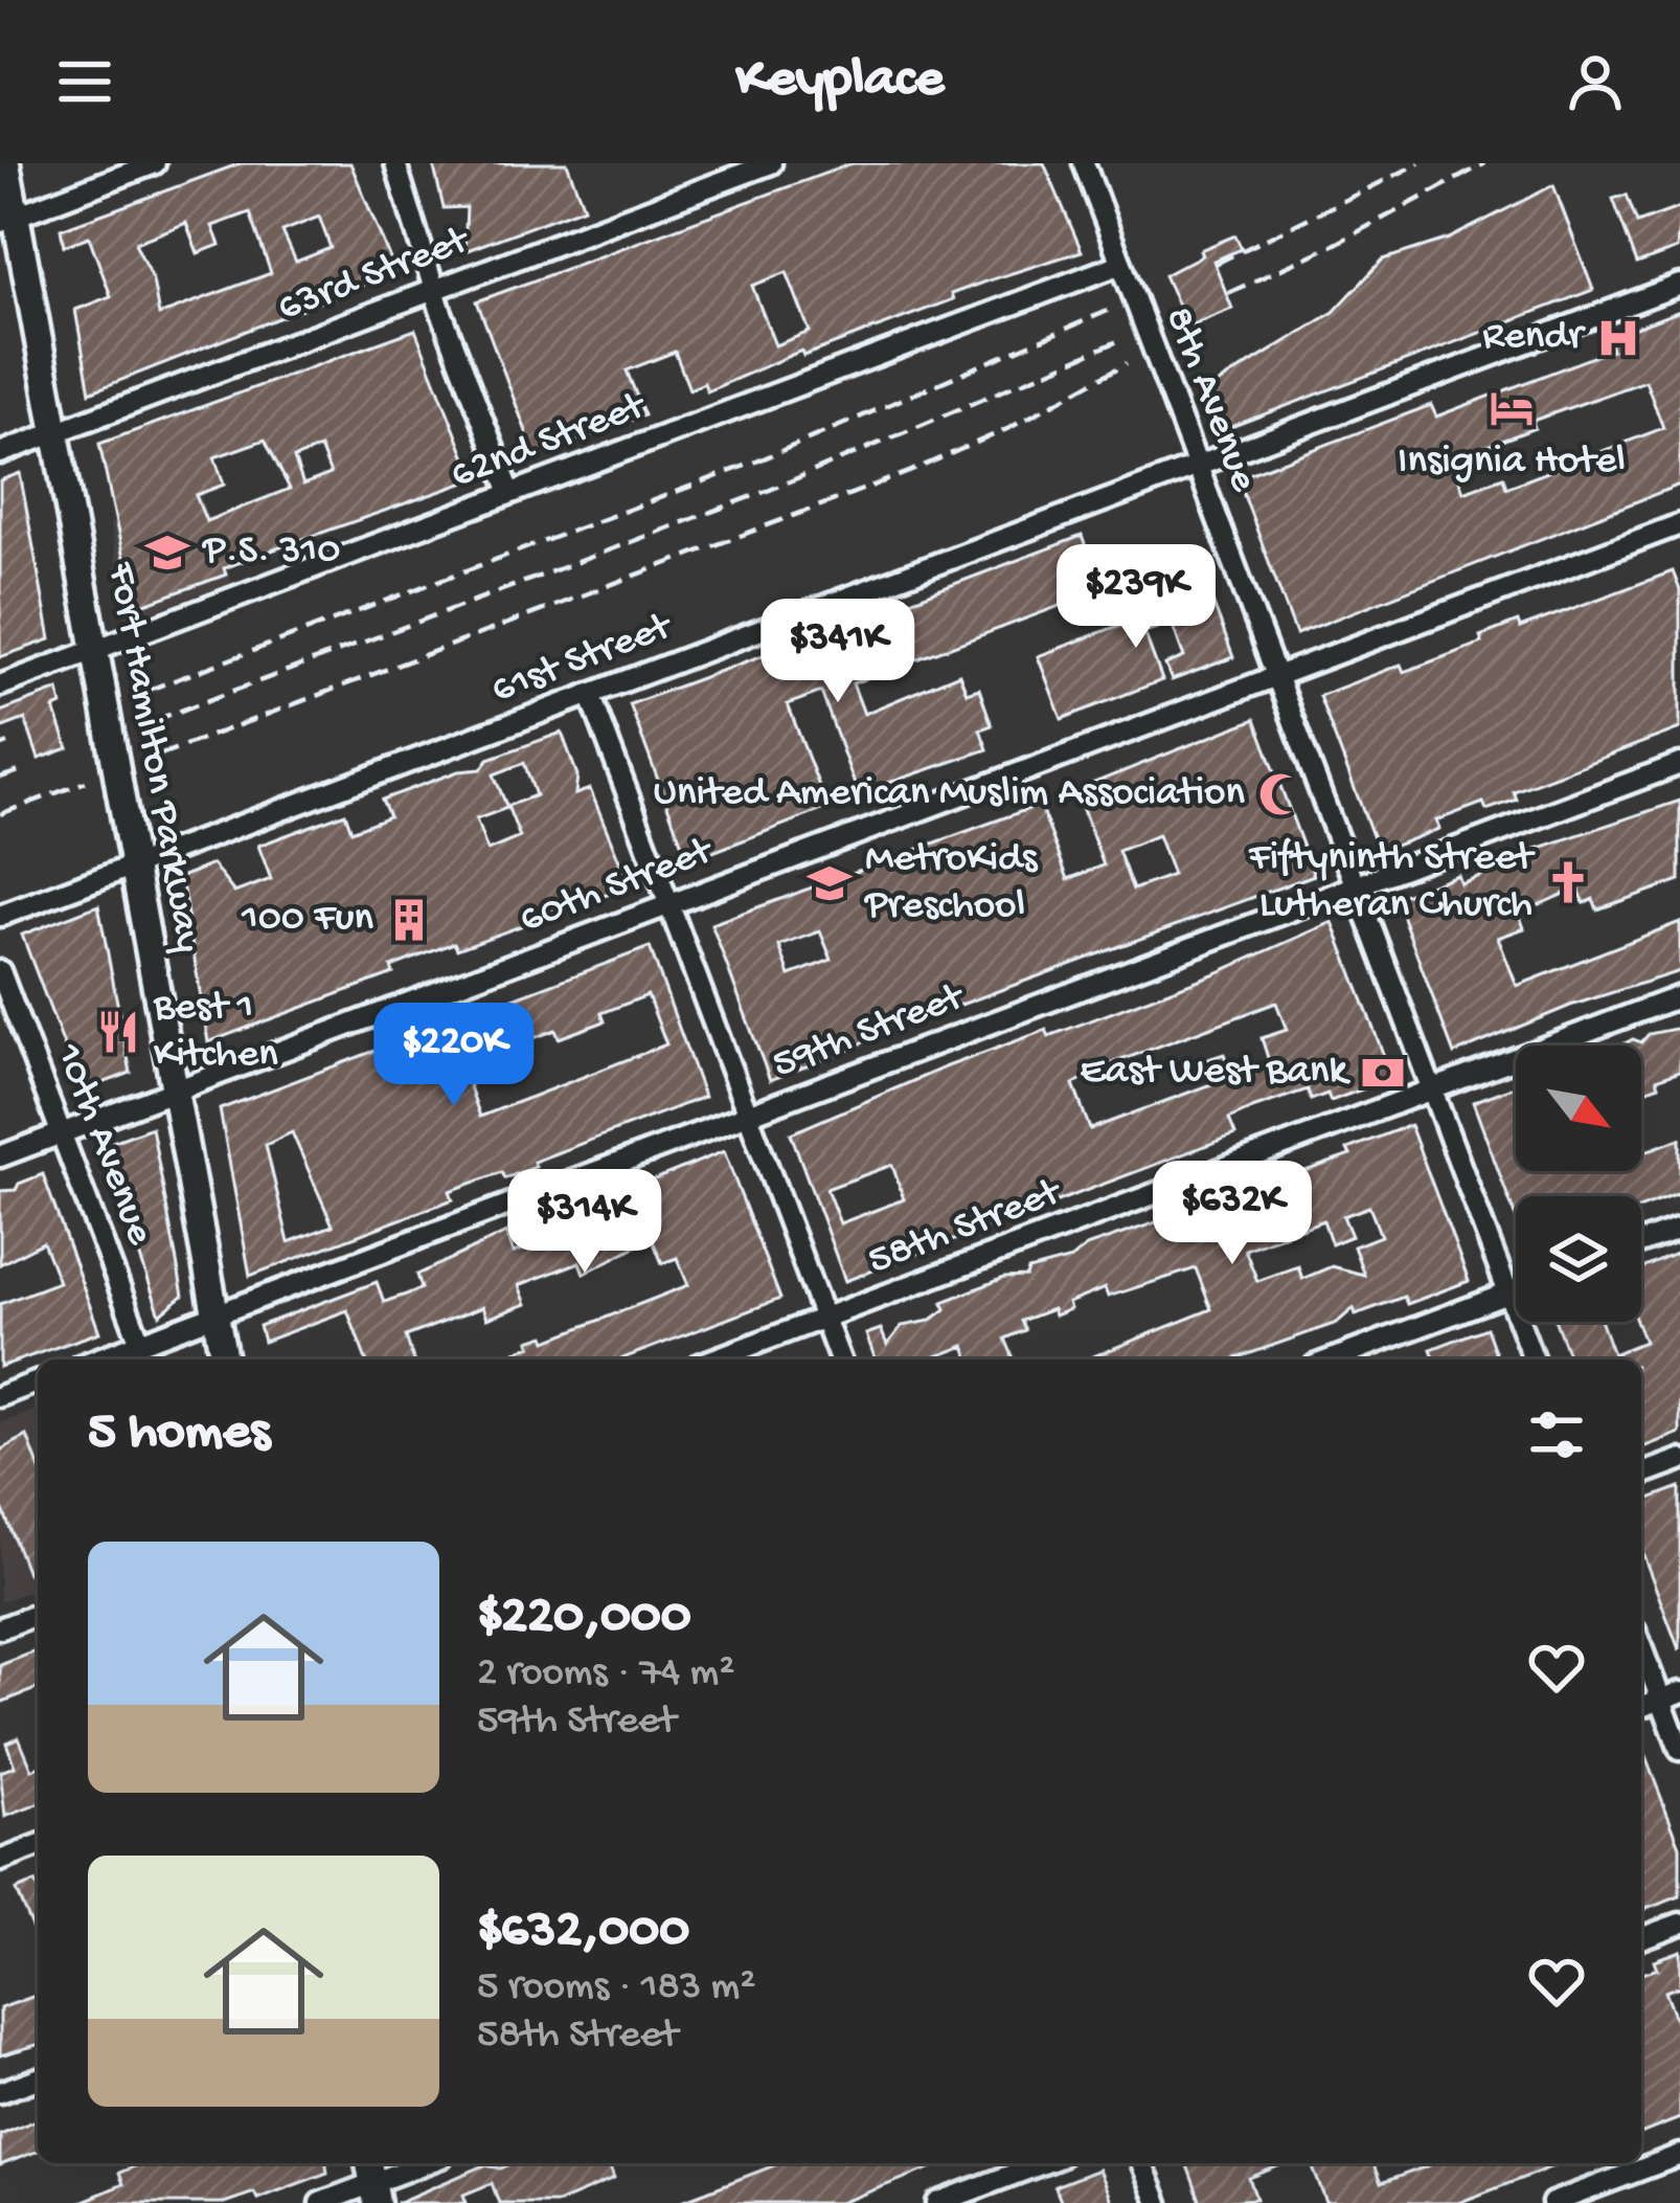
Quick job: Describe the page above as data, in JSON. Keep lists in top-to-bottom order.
{
  "streets": {
    "main road": ["Fort Hamilton Parkway"],
    "street": [
      "63rd Street",
      "8th Avenue",
      "62nd Street",
      "61st Street",
      "60th Street",
      "59th Street",
      "10th Avenue",
      "58th Street"
    ]
  },
  "crossings": [
    ["63rd Street", "Fort Hamilton Parkway"],
    ["8th Avenue", "62nd Street"],
    ["8th Avenue", "61st Street"],
    ["8th Avenue", "60th Street"],
    ["8th Avenue", "59th Street"],
    ["8th Avenue", "58th Street"],
    ["62nd Street", "Fort Hamilton Parkway"],
    ["61st Street", "Fort Hamilton Parkway"],
    ["Fort Hamilton Parkway", "60th Street"],
    ["Fort Hamilton Parkway", "59th Street"],
    ["60th Street", "10th Avenue"],
    ["59th Street", "10th Avenue"]
  ],
  "places": {
    "hospital": ["Rendr"],
    "hotel": ["Insignia Hotel"],
    "school or university": ["P.S. 310", "MetroKids Preschool"],
    "mosque": ["United American Muslim Association"],
    "church": ["Fiftyninth Street Lutheran Church"],
    "building": ["100 Fun"],
    "restaurant": ["Best 1 Kitchen"],
    "bank": ["East West Bank"]
  },
  "north": "bottom right",
  "page": {
    "header": "Keyplace",
    "price": [
      "$239K",
      "$341K",
      "$220K",
      "$632K",
      "$314K"
    ],
    "heading": "5 homes",
    "list": [
      {
        "name": "$220,000",
        "note": "2 rooms · 74 m² · 59th Street"
      },
      {
        "name": "$632,000",
        "note": "5 rooms · 183 m² · 58th Street"
      }
    ]
  }
}
